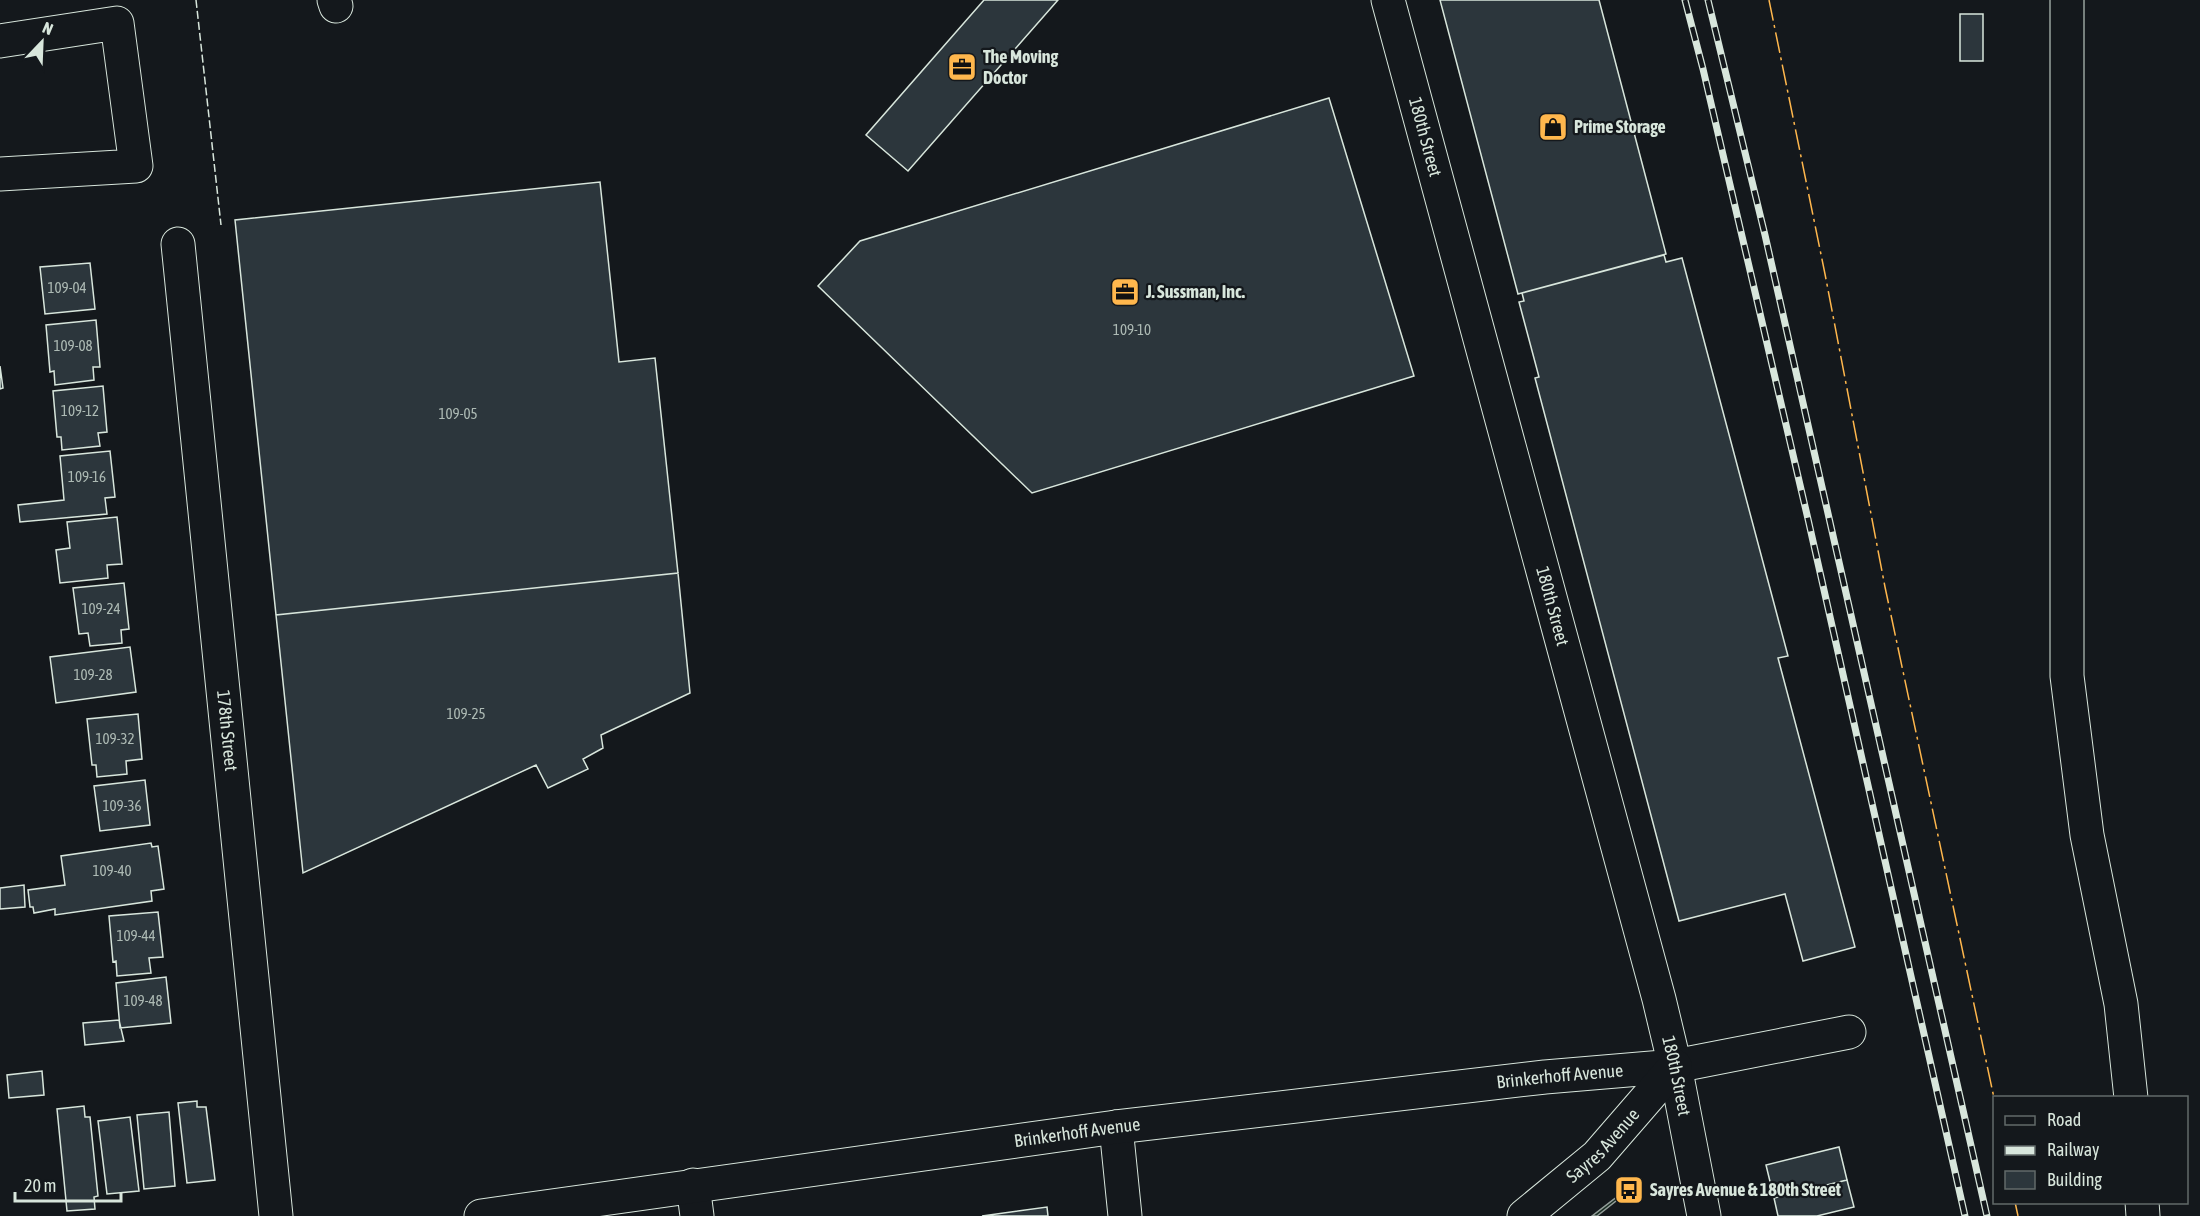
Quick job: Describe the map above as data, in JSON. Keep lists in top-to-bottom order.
{
  "streets": {
    "street": [
      "180th Street",
      "178th Street",
      "Brinkerhoff Avenue",
      "Sayres Avenue"
    ]
  },
  "crossings": [
    ["180th Street", "Brinkerhoff Avenue"],
    ["180th Street", "Sayres Avenue"],
    ["Brinkerhoff Avenue", "Sayres Avenue"]
  ],
  "places": {
    "office": ["The Moving Doctor", "J. Sussman, Inc."],
    "shop": ["Prime Storage"],
    "bus stop": ["Sayres Avenue & 180th Street"]
  },
  "house_numbers": [
    "109-04",
    "109-10",
    "109-08",
    "109-12",
    "109-05",
    "109-16",
    "109-24",
    "109-28",
    "109-25",
    "109-32",
    "109-36",
    "109-40",
    "109-44",
    "109-48"
  ],
  "legend": ["Road", "Railway", "Building"],
  "scale_bar": "20 m",
  "north": "top right"
}
